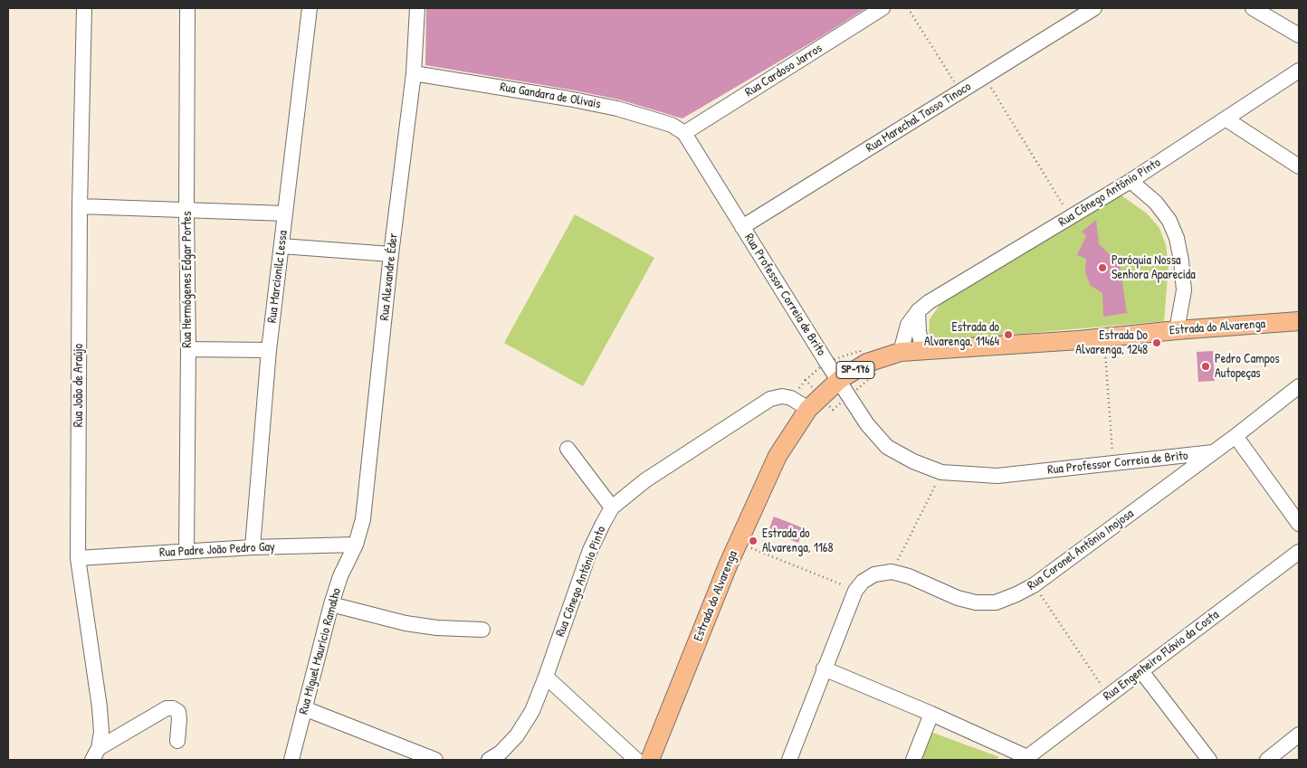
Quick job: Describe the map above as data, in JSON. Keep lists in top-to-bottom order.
{
  "streets": {
    "main road": ["Estrada do Alvarenga", "SP-176"],
    "street": [
      "Rua Cardoso Jarros",
      "Rua Gandara de Olivais",
      "Rua Marechal Tasso Tinoco",
      "Rua Cônego Antônio Pinto",
      "Rua Marcionilc Lessa",
      "Rua Alexandre Éder",
      "Rua Hermógenes Edgar Portes",
      "Rua Professor Correia de Brito",
      "Rua João de Araújo",
      "Rua Padre João Pedro Gay",
      "Rua Coronel Antônio Inojosa",
      "Rua Miguel Maurício Ramalho",
      "Rua Engenheiro Flávio da Costa"
    ]
  },
  "crossings": [
    ["Rua Cardoso Jarros", "Rua Gandara de Olivais"],
    ["Rua Cardoso Jarros", "Rua Professor Correia de Brito"],
    ["Rua Gandara de Olivais", "Rua Alexandre Éder"],
    ["Rua Gandara de Olivais", "Rua Professor Correia de Brito"],
    ["Rua Marechal Tasso Tinoco", "Rua Professor Correia de Brito"],
    ["Rua Cônego Antônio Pinto", "Estrada do Alvarenga"],
    ["Rua Marcionilc Lessa", "Rua Padre João Pedro Gay"],
    ["Rua Alexandre Éder", "Rua Padre João Pedro Gay"],
    ["Rua Alexandre Éder", "Rua Miguel Maurício Ramalho"],
    ["Rua Hermógenes Edgar Portes", "Rua Padre João Pedro Gay"],
    ["Rua Professor Correia de Brito", "Estrada do Alvarenga"],
    ["Rua Professor Correia de Brito", "Rua Coronel Antônio Inojosa"],
    ["Rua João de Araújo", "Rua Padre João Pedro Gay"],
    ["Rua Padre João Pedro Gay", "Rua Miguel Maurício Ramalho"]
  ],
  "places": [
    "Paróquia Nossa Senhora Aparecida",
    "Estrada do Alvarenga, 11464",
    "Estrada Do Alvarenga, 1248",
    "Pedro Campos Autopeças",
    "Estrada do Alvarenga, 1168"
  ]
}
